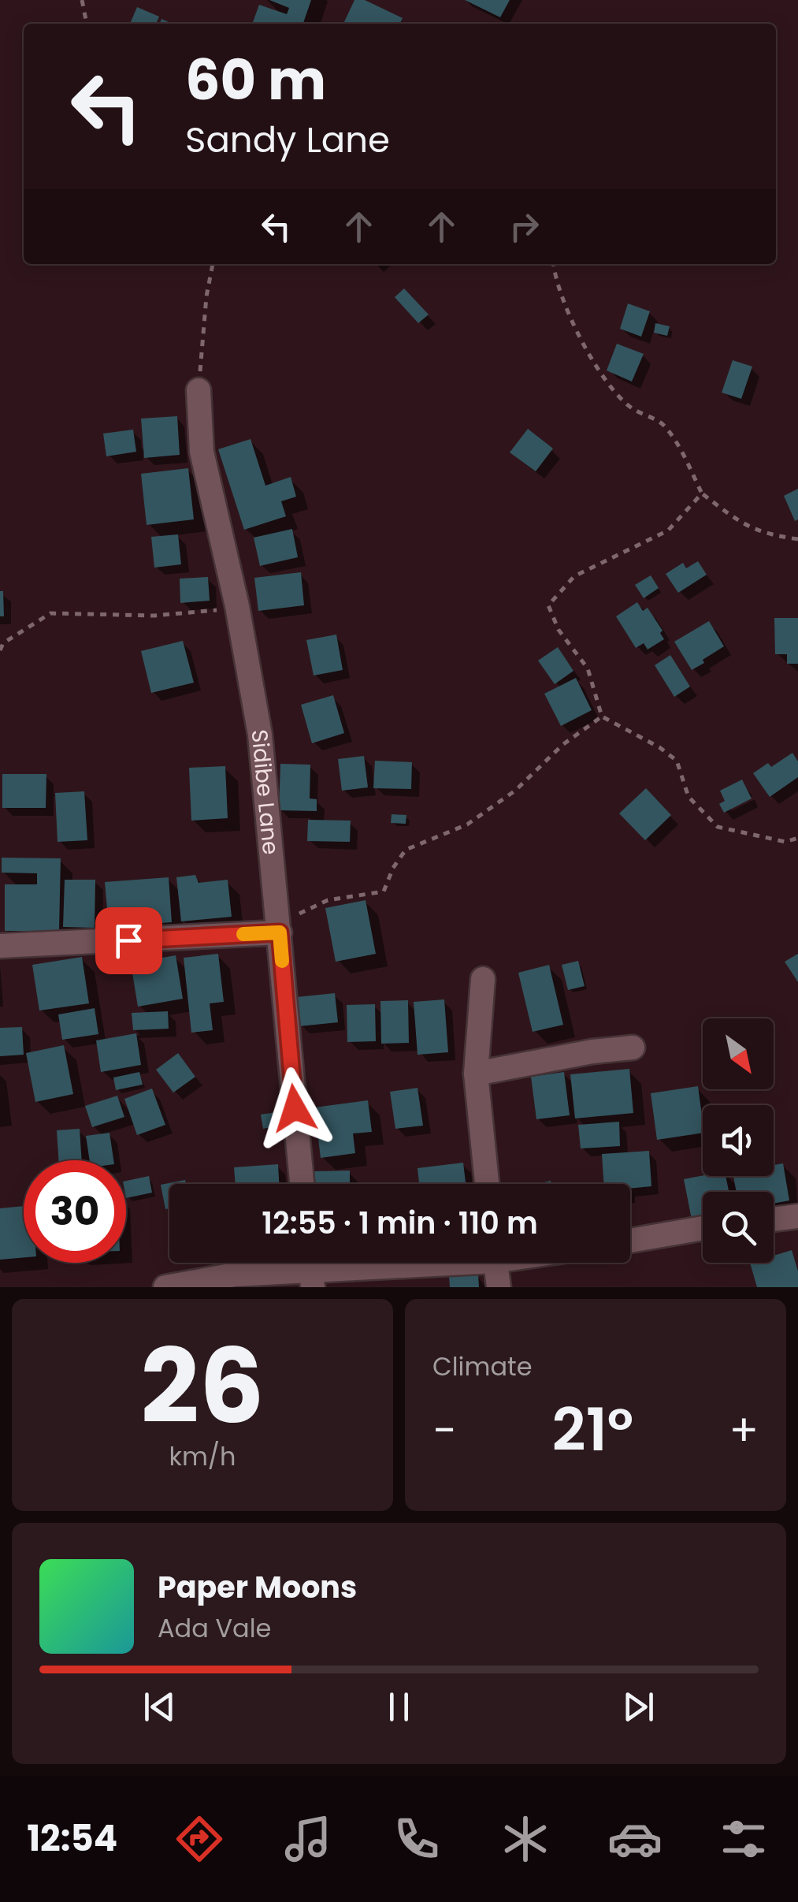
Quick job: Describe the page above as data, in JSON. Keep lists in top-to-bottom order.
{
  "streets": {
    "street": ["Sidibe Lane"]
  },
  "north": "bottom right",
  "page": {
    "turn": ["60 m", "Sandy Lane"],
    "limit": "30",
    "trip": "12:55 · 1 min · 110 m",
    "tile": [
      ["26", "km/h"],
      "Climate"
    ],
    "heat": ["−", "21°", "+"],
    "song": ["Paper Moons", "Ada Vale"],
    "tabs": "12:54"
  }
}
